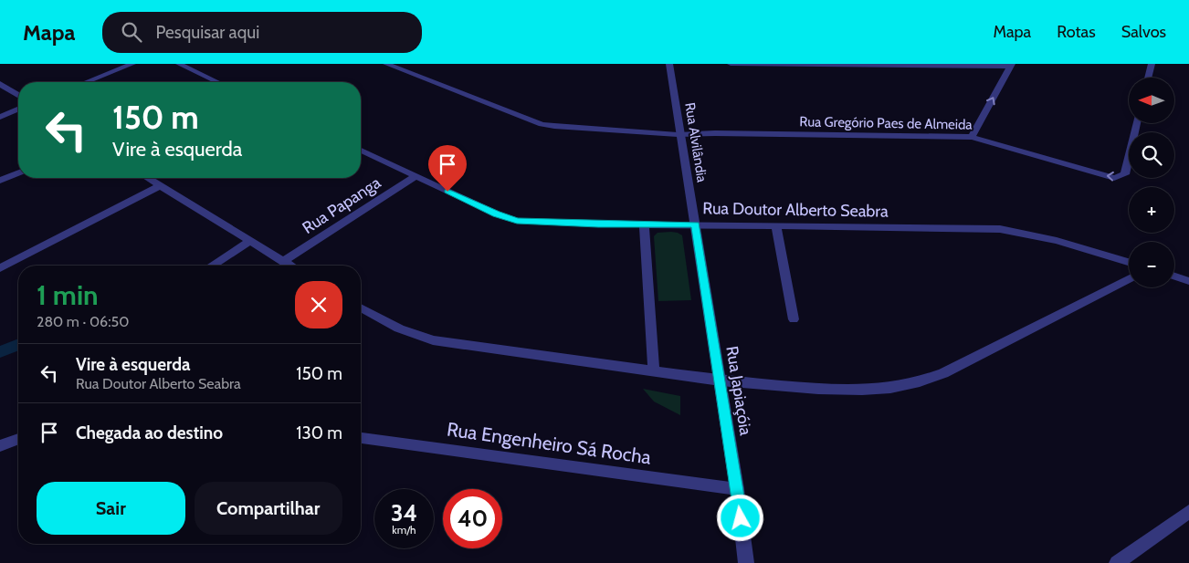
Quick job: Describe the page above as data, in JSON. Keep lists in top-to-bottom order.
{
  "streets": {
    "street": [
      "Rua Gregório Paes de Almeida",
      "Rua Alvilândia",
      "Rua Papanga",
      "Rua Doutor Alberto Seabra",
      "Rua Japiaçóia",
      "Rua Engenheiro Sá Rocha"
    ]
  },
  "crossings": [
    ["Rua Gregório Paes de Almeida", "Rua Alvilândia"],
    ["Rua Alvilândia", "Rua Doutor Alberto Seabra"],
    ["Rua Alvilândia", "Rua Japiaçóia"],
    ["Rua Papanga", "Rua Doutor Alberto Seabra"],
    ["Rua Doutor Alberto Seabra", "Rua Japiaçóia"],
    ["Rua Japiaçóia", "Rua Engenheiro Sá Rocha"]
  ],
  "north": "left",
  "page": {
    "header": "Mapa",
    "search": "Pesquisar aqui",
    "nav": ["Mapa", "Rotas", "Salvos"],
    "map_buttons": ["+", "−"],
    "turn": ["150 m", "Vire à esquerda"],
    "heading": ["1 min", "280 m · 06:50"],
    "list": [
      {
        "name": "Vire à esquerda",
        "note": "Rua Doutor Alberto Seabra",
        "value": "150 m"
      },
      {
        "name": "Chegada ao destino",
        "value": "130 m"
      }
    ],
    "buttons": ["Sair", "Compartilhar"],
    "speed": "34 km/h",
    "limit": "40"
  }
}
